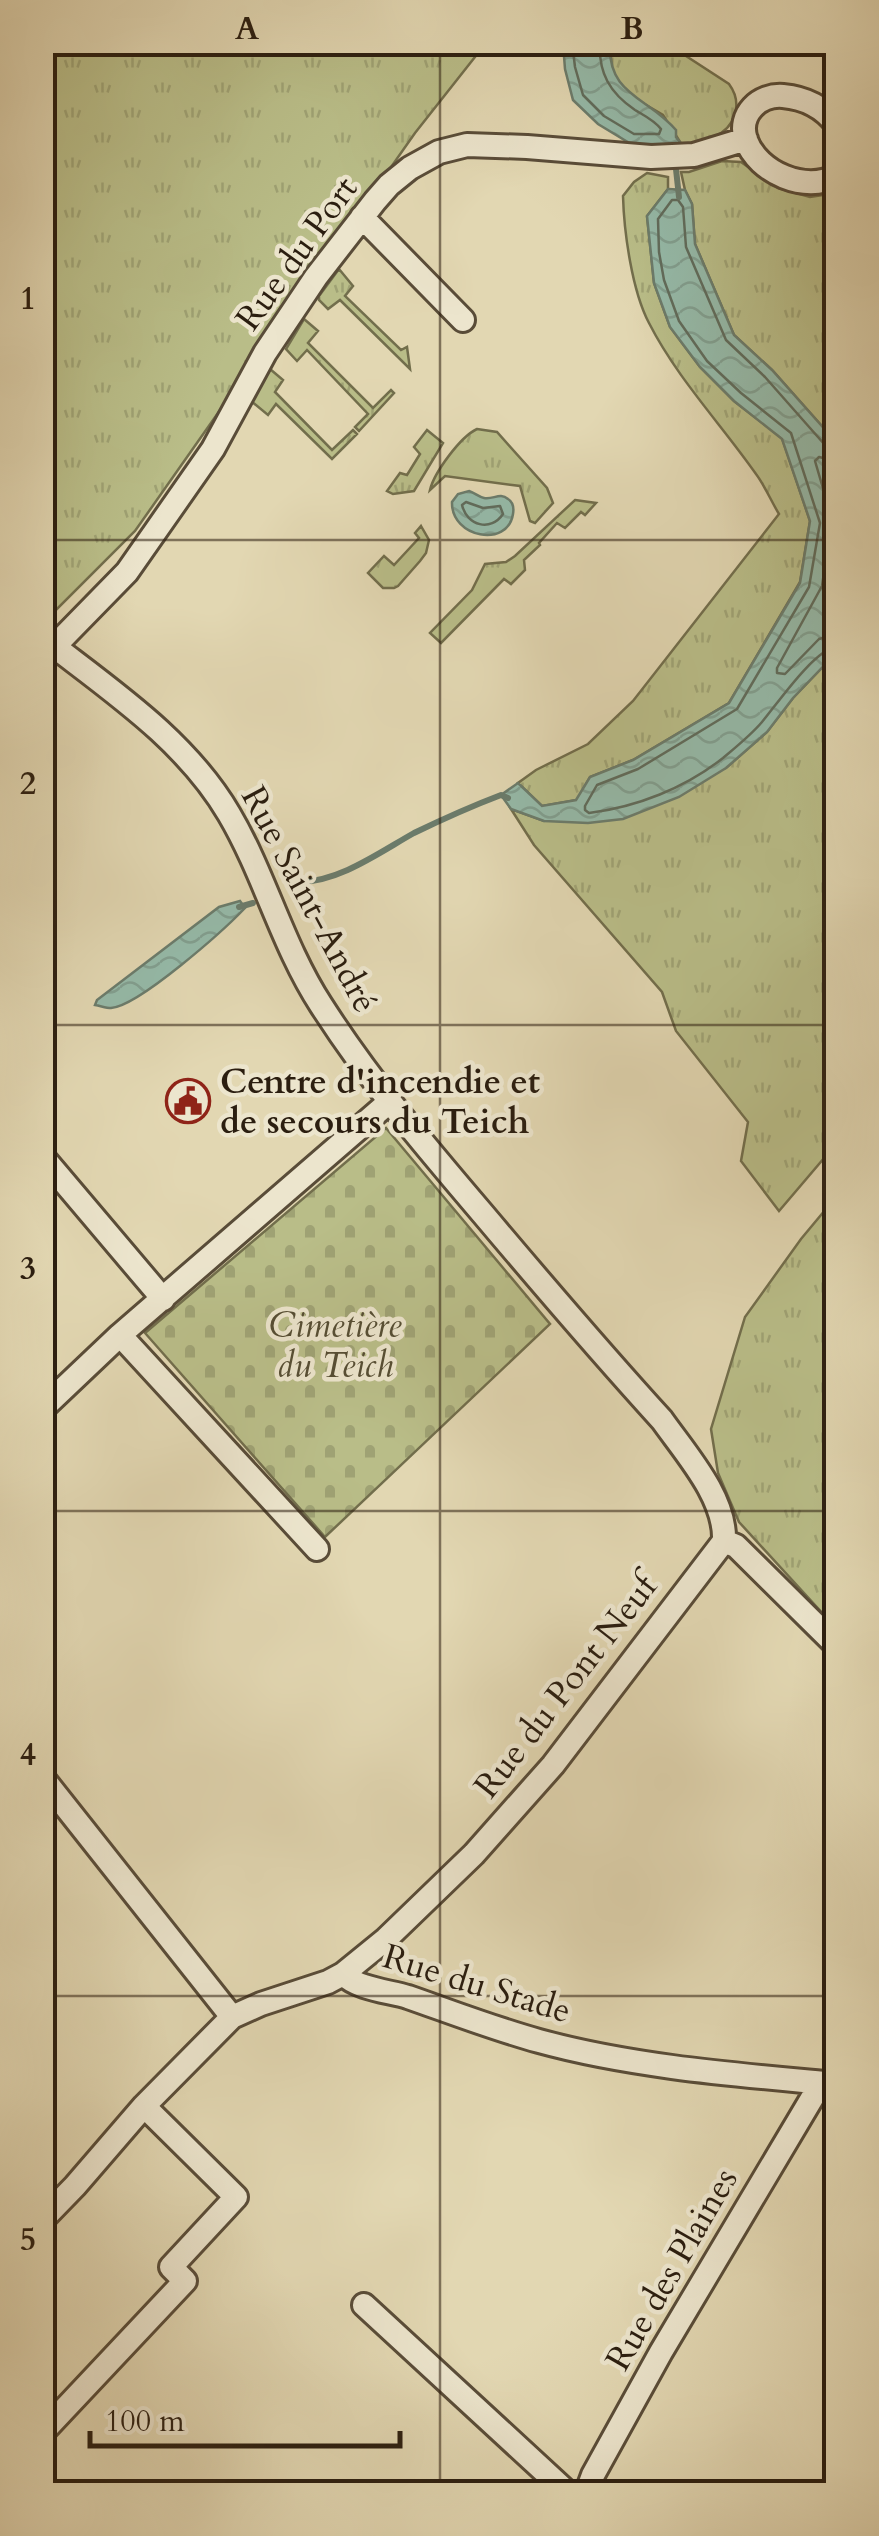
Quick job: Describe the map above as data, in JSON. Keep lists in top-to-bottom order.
{
  "streets": {
    "street": [
      "Rue du Port",
      "Rue Saint-André",
      "Rue du Pont Neuf",
      "Rue du Stade",
      "Rue des Plaines"
    ]
  },
  "crossings": [
    ["Rue du Port", "Rue Saint-André"],
    ["Rue Saint-André", "Rue du Pont Neuf"],
    ["Rue du Pont Neuf", "Rue du Stade"],
    ["Rue du Stade", "Rue des Plaines"]
  ],
  "parks": ["Cimetière du Teich"],
  "places": {
    "public building": ["Centre d'incendie et de secours du Teich"]
  },
  "scale_bar": "100 m",
  "grid": {
    "columns": ["A", "B"],
    "rows": [
      "1",
      "2",
      "3",
      "4",
      "5"
    ]
  }
}
